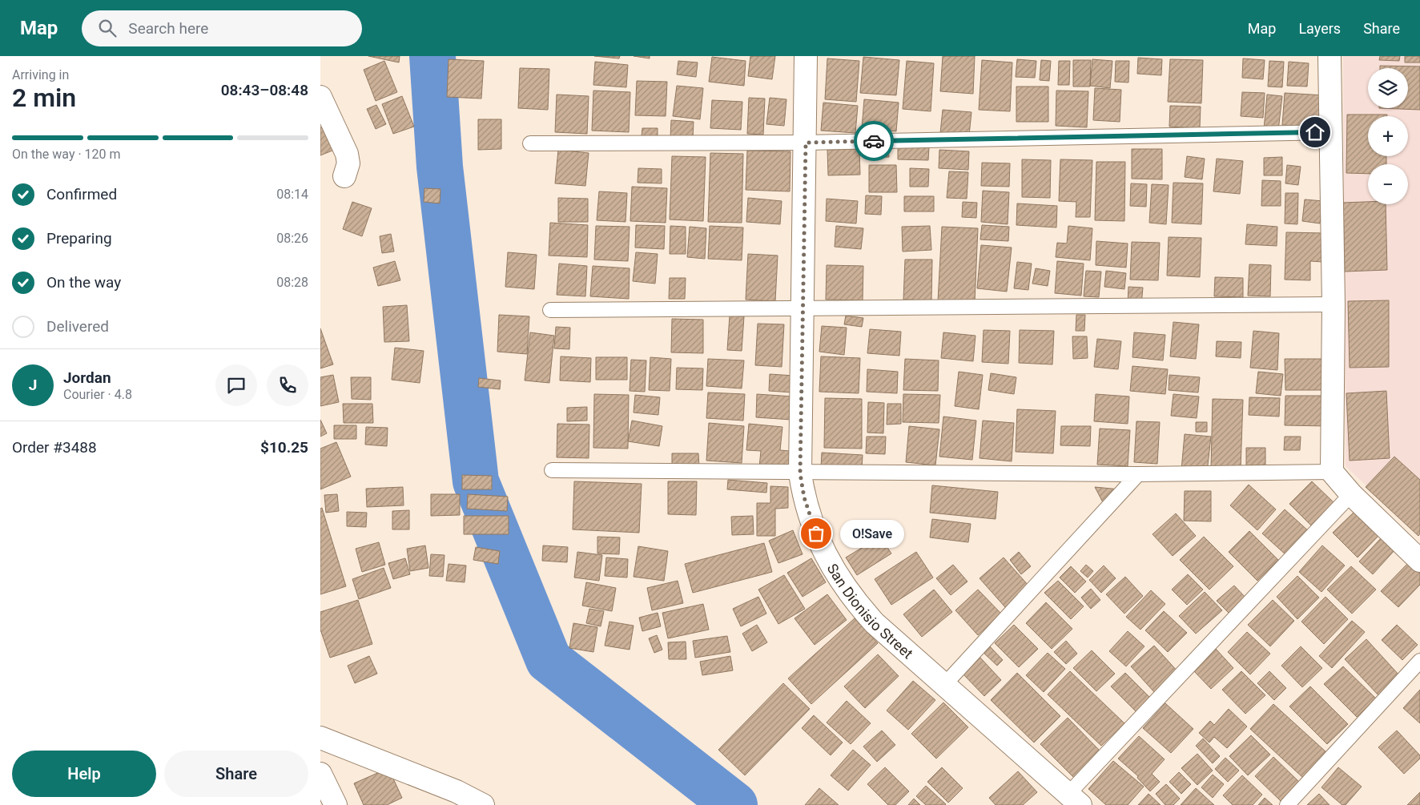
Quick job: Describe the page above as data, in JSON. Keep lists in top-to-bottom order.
{
  "streets": {
    "street": ["San Dionisio Street"]
  },
  "places": ["O!Save"],
  "page": {
    "header": "Map",
    "search": "Search here",
    "nav": ["Map", "Layers", "Share"],
    "heading": ["2 min", "Arriving in", "08:43–08:48"],
    "panel": [
      "Jordan",
      "Courier · 4.8",
      "Order #3488",
      "$10.25"
    ],
    "map_buttons": ["+", "−"],
    "bar": "On the way · 120 m",
    "list": [
      ["Confirmed", "08:14"],
      ["Preparing", "08:26"],
      ["On the way", "08:28"],
      "Delivered"
    ],
    "round": "J",
    "bubble": "O!Save",
    "buttons": ["Help", "Share"]
  }
}
